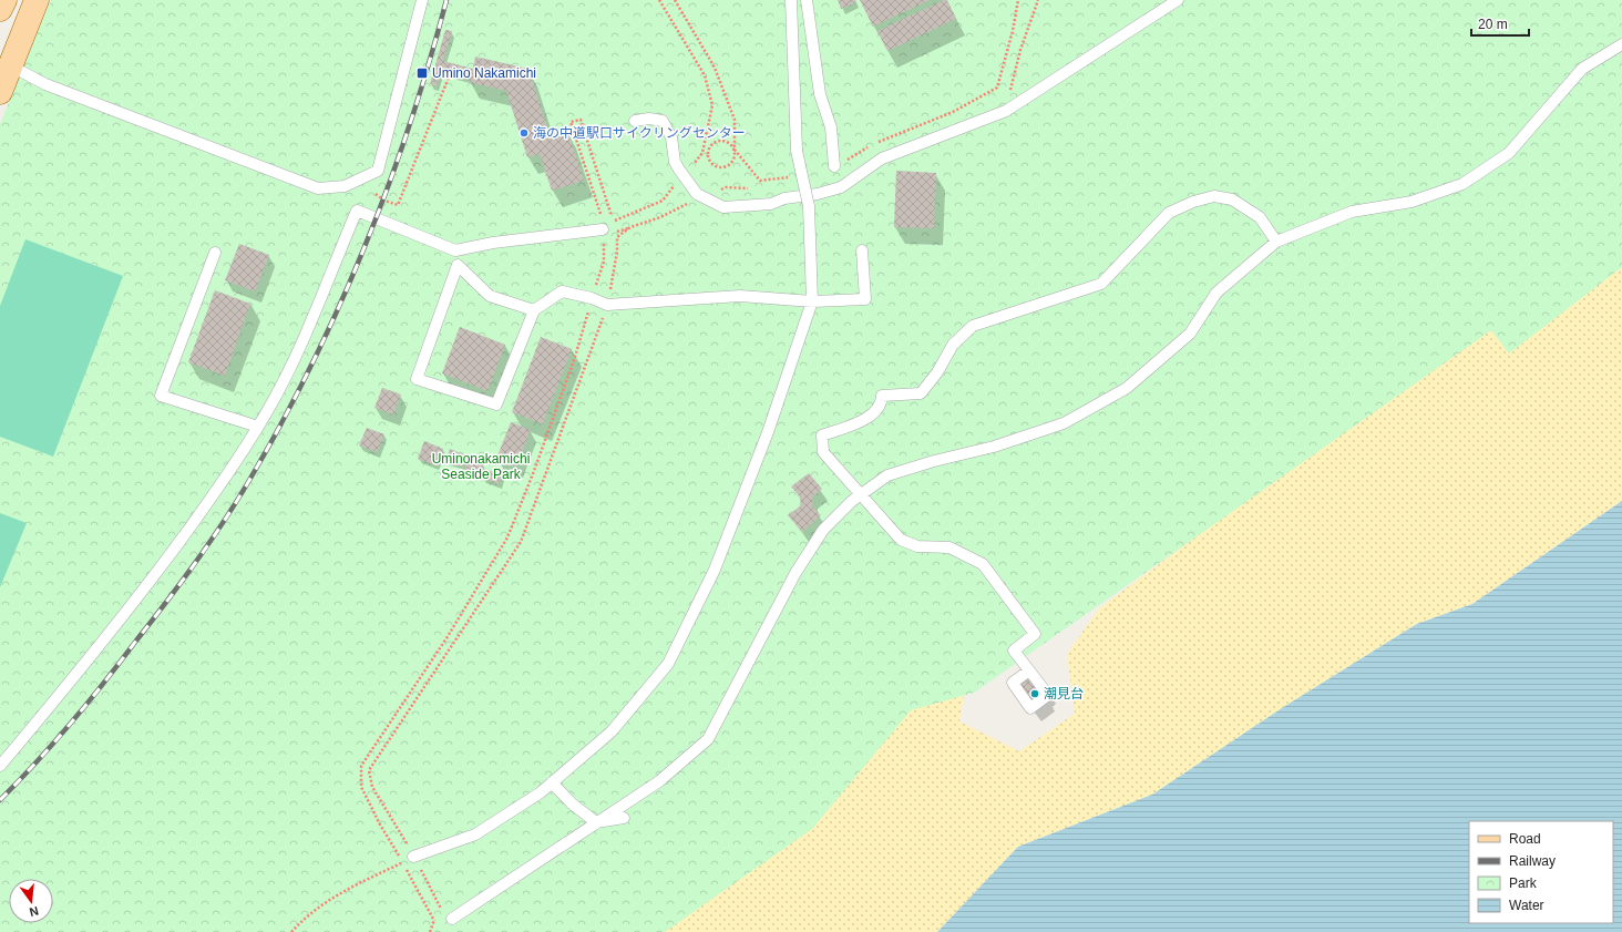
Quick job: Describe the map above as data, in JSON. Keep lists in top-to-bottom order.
{
  "parks": ["Uminonakamichi Seaside Park"],
  "places": {
    "transit": ["Umino Nakamichi"],
    "other": ["海の中道駅口サイクリングセンター", "潮見台"]
  },
  "legend": [
    "Road",
    "Railway",
    "Park",
    "Water"
  ],
  "scale_bar": "20 m",
  "north": "bottom"
}
